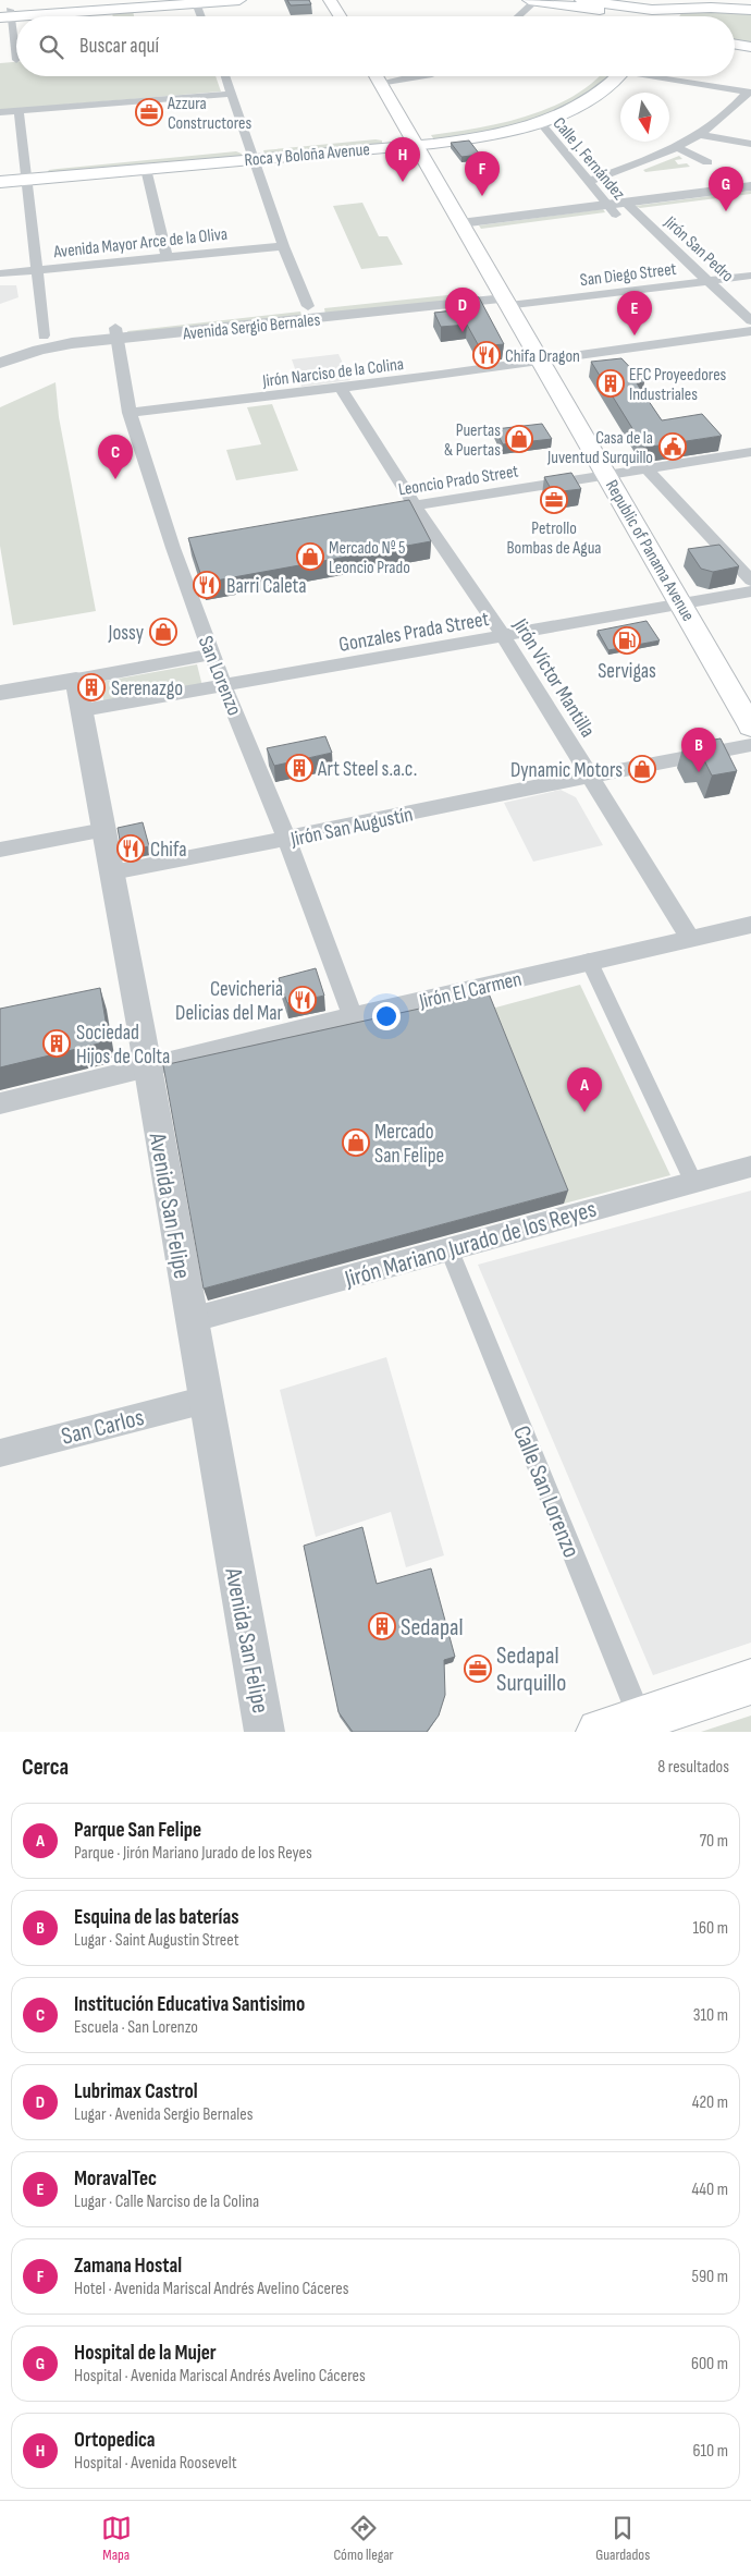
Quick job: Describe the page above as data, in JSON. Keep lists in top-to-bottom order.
{
  "streets": {
    "main road": ["Roca y Boloña Avenue", "Republic of Panama Avenue"],
    "street": [
      "Calle J. Fernández",
      "Avenida Mayor Arce de la Oliva",
      "Jirón San Pedro",
      "San Diego Street",
      "Avenida Sergio Bernales",
      "Jirón Narciso de la Colina",
      "Leoncio Prado Street",
      "Gonzales Prada Street",
      "San Lorenzo",
      "Jirón Víctor Mantilla",
      "Jirón San Augustín",
      "Jirón El Carmen",
      "Avenida San Felipe",
      "Jirón Mariano Jurado de los Reyes",
      "San Carlos",
      "Calle San Lorenzo"
    ]
  },
  "crossings": [
    ["Roca y Boloña Avenue", "Calle J. Fernández"],
    ["Roca y Boloña Avenue", "Republic of Panama Avenue"],
    ["Calle J. Fernández", "Jirón San Pedro"],
    ["Jirón San Pedro", "San Diego Street"],
    ["San Diego Street", "Avenida Sergio Bernales"],
    ["San Diego Street", "Republic of Panama Avenue"],
    ["Avenida Sergio Bernales", "Republic of Panama Avenue"],
    ["Avenida Sergio Bernales", "San Lorenzo"],
    ["Jirón Narciso de la Colina", "Republic of Panama Avenue"],
    ["Jirón Narciso de la Colina", "San Lorenzo"],
    ["Jirón Narciso de la Colina", "Jirón Víctor Mantilla"],
    ["Leoncio Prado Street", "Republic of Panama Avenue"],
    ["Leoncio Prado Street", "Jirón Víctor Mantilla"],
    ["Republic of Panama Avenue", "Gonzales Prada Street"],
    ["Gonzales Prada Street", "San Lorenzo"],
    ["Gonzales Prada Street", "Jirón Víctor Mantilla"],
    ["Gonzales Prada Street", "Avenida San Felipe"],
    ["San Lorenzo", "Jirón San Augustín"],
    ["San Lorenzo", "Jirón El Carmen"],
    ["Jirón Víctor Mantilla", "Jirón San Augustín"],
    ["Jirón Víctor Mantilla", "Jirón El Carmen"],
    ["Jirón San Augustín", "Avenida San Felipe"],
    ["Jirón El Carmen", "Avenida San Felipe"],
    ["Avenida San Felipe", "Jirón Mariano Jurado de los Reyes"],
    ["Avenida San Felipe", "San Carlos"],
    ["Jirón Mariano Jurado de los Reyes", "Calle San Lorenzo"]
  ],
  "places": {
    "office": ["Azzura Constructores", "Petrollo Bombas de Agua", "Sedapal Surquillo"],
    "restaurant": [
      "Chifa Dragon",
      "Barri Caleta",
      "Chifa",
      "Cevicheria Delicias del Mar"
    ],
    "building": [
      "EFC Proyeedores Industriales",
      "Serenazgo",
      "Art Steel s.a.c.",
      "Sociedad Hijos de Colta",
      "Sedapal"
    ],
    "shop": [
      "Puertas & Puertas",
      "Mercado Nº 5 Leoncio Prado",
      "Jossy",
      "Dynamic Motors",
      "Mercado San Felipe"
    ],
    "public building": ["Casa de la Juventud Surquillo"],
    "fuel station": ["Servigas"]
  },
  "north": "bottom",
  "page": {
    "search": "Buscar aquí",
    "pins": [
      "H",
      "F",
      "G",
      "D",
      "E",
      "C",
      "B",
      "A"
    ],
    "heading": ["Cerca", "8 resultados"],
    "list": [
      {
        "mark": "A",
        "name": "Parque San Felipe",
        "note": "Parque · Jirón Mariano Jurado de los Reyes",
        "value": "70 m"
      },
      {
        "mark": "B",
        "name": "Esquina de las baterías",
        "note": "Lugar · Saint Augustin Street",
        "value": "160 m"
      },
      {
        "mark": "C",
        "name": "Institución Educativa Santisimo",
        "note": "Escuela · San Lorenzo",
        "value": "310 m"
      },
      {
        "mark": "D",
        "name": "Lubrimax Castrol",
        "note": "Lugar · Avenida Sergio Bernales",
        "value": "420 m"
      },
      {
        "mark": "E",
        "name": "MoravalTec",
        "note": "Lugar · Calle Narciso de la Colina",
        "value": "440 m"
      },
      {
        "mark": "F",
        "name": "Zamana Hostal",
        "note": "Hotel · Avenida Mariscal Andrés Avelino Cáceres",
        "value": "590 m"
      },
      {
        "mark": "G",
        "name": "Hospital de la Mujer",
        "note": "Hospital · Avenida Mariscal Andrés Avelino Cáceres",
        "value": "600 m"
      },
      {
        "mark": "H",
        "name": "Ortopedica",
        "note": "Hospital · Avenida Roosevelt",
        "value": "610 m"
      }
    ],
    "nav": ["Mapa", "Cómo llegar", "Guardados"]
  }
}
